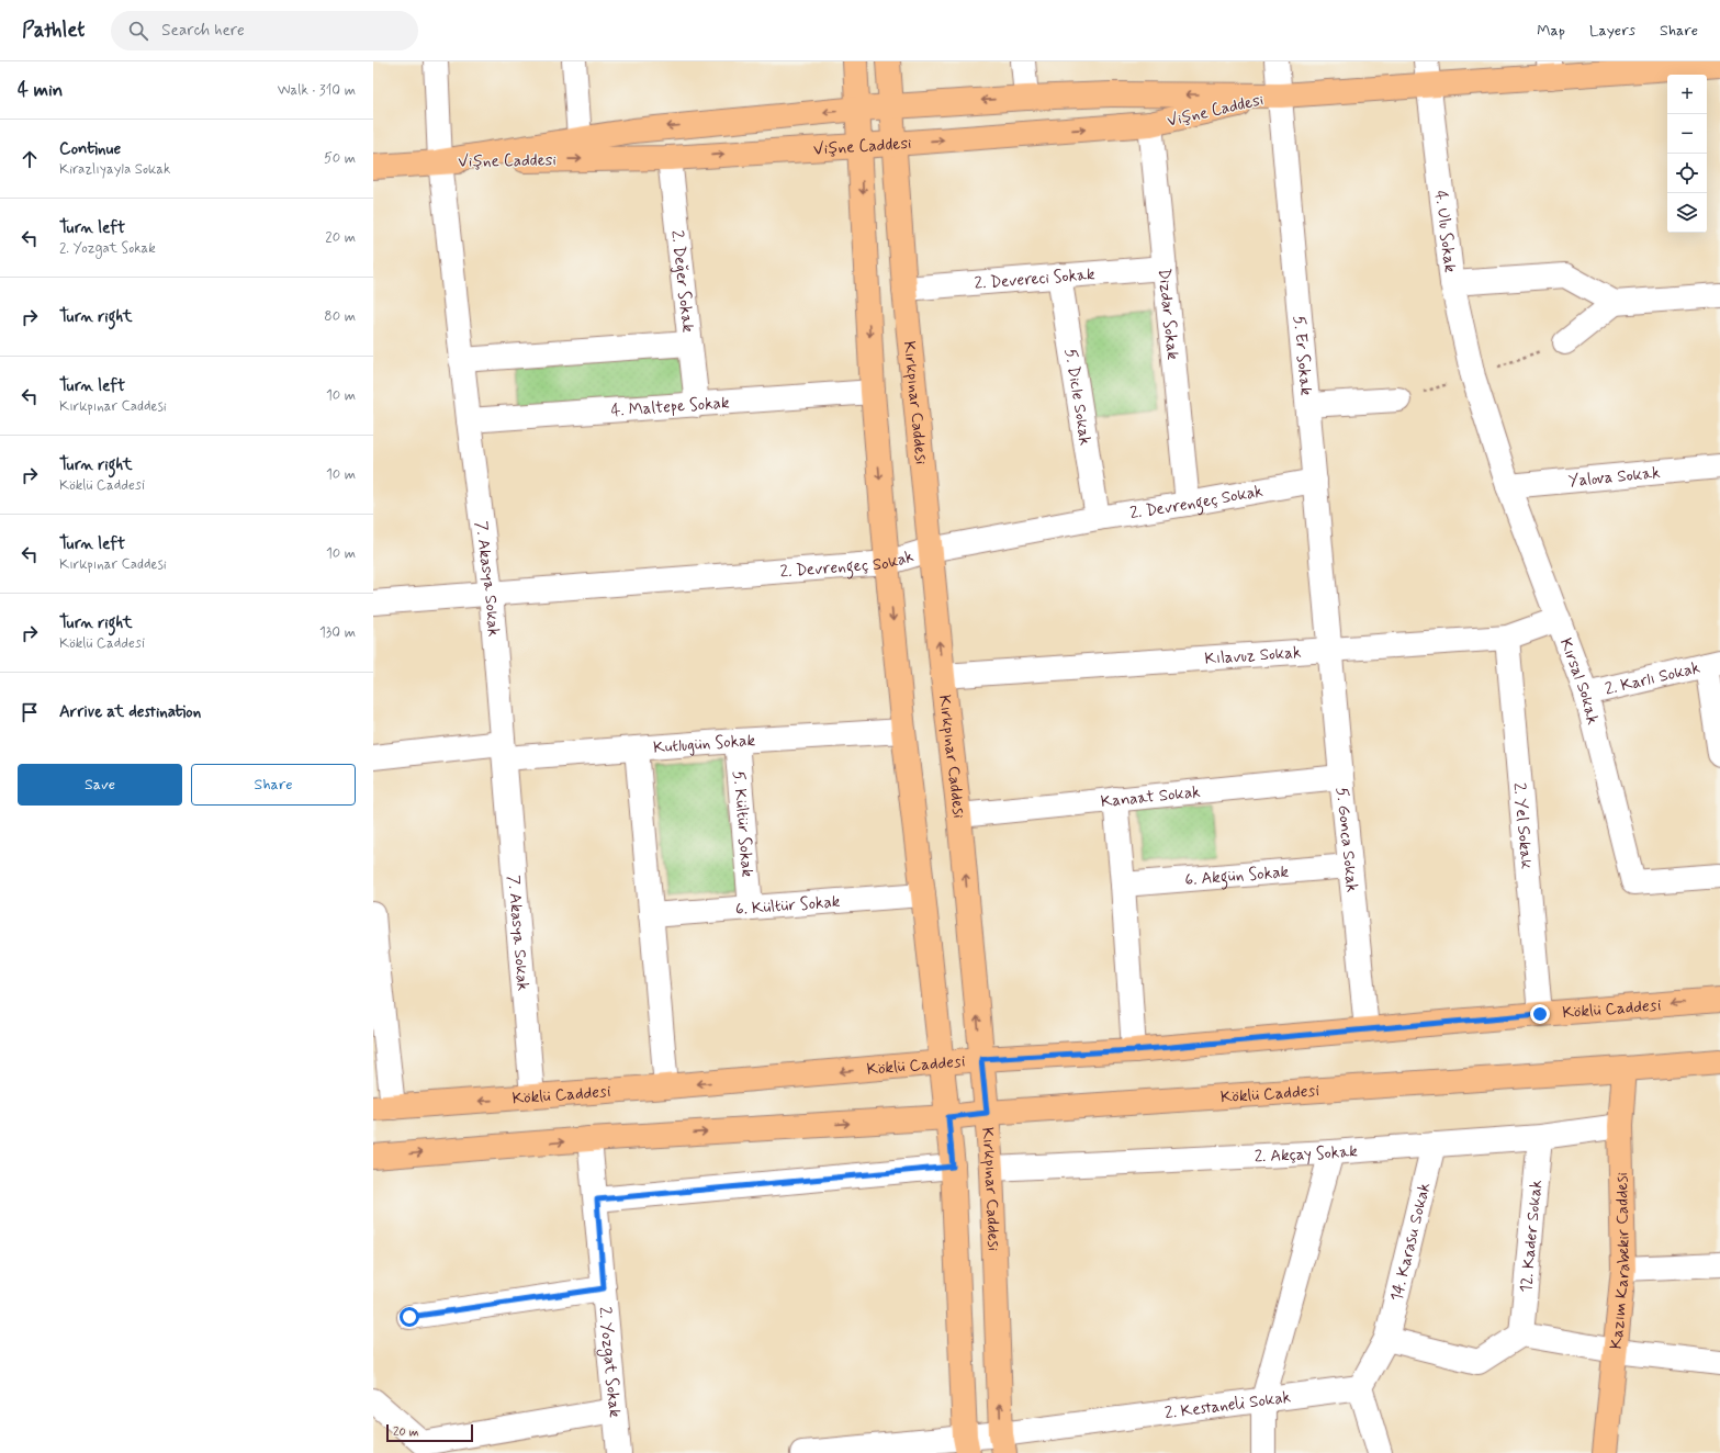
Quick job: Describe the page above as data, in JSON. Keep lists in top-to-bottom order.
{
  "streets": {
    "main road": [
      "Vişne Caddesi",
      "Kırkpınar Caddesi",
      "Köklü Caddesi",
      "Kazım Karabekir Caddesi"
    ],
    "street": [
      "4. Ulu Sokak",
      "2. Devereci Sokak",
      "2. Değer Sokak",
      "Dizdar Sokak",
      "5. Er Sokak",
      "5. Dicle Sokak",
      "4. Maltepe Sokak",
      "Yalova Sokak",
      "2. Devrengeç Sokak",
      "7. Akasya Sokak",
      "Kılavuz Sokak",
      "2. Karlı Sokak",
      "Kırsal Sokak",
      "Kutlugün Sokak",
      "Kanaat Sokak",
      "5. Kültür Sokak",
      "2. Yel Sokak",
      "5. Gonca Sokak",
      "6. Akgün Sokak",
      "6. Kültür Sokak",
      "2. Akçay Sokak",
      "12. Kader Sokak",
      "14. Karasu Sokak",
      "2. Yozgat Sokak",
      "2. Kestaneli Sokak"
    ]
  },
  "crossings": [
    ["Vişne Caddesi", "4. Ulu Sokak"],
    ["Vişne Caddesi", "2. Değer Sokak"],
    ["Vişne Caddesi", "Dizdar Sokak"],
    ["Vişne Caddesi", "5. Er Sokak"],
    ["Vişne Caddesi", "Kırkpınar Caddesi"],
    ["Vişne Caddesi", "7. Akasya Sokak"],
    ["4. Ulu Sokak", "Yalova Sokak"],
    ["4. Ulu Sokak", "Kırsal Sokak"],
    ["2. Devereci Sokak", "Dizdar Sokak"],
    ["2. Devereci Sokak", "5. Dicle Sokak"],
    ["2. Devereci Sokak", "Kırkpınar Caddesi"],
    ["2. Değer Sokak", "4. Maltepe Sokak"],
    ["Dizdar Sokak", "2. Devrengeç Sokak"],
    ["5. Er Sokak", "2. Devrengeç Sokak"],
    ["5. Er Sokak", "Kılavuz Sokak"],
    ["5. Er Sokak", "5. Gonca Sokak"],
    ["5. Dicle Sokak", "2. Devrengeç Sokak"],
    ["Kırkpınar Caddesi", "2. Devrengeç Sokak"],
    ["Kırkpınar Caddesi", "Kılavuz Sokak"],
    ["Kırkpınar Caddesi", "Kanaat Sokak"],
    ["Kırkpınar Caddesi", "Köklü Caddesi"],
    ["Kırkpınar Caddesi", "2. Akçay Sokak"],
    ["Kırkpınar Caddesi", "2. Kestaneli Sokak"],
    ["4. Maltepe Sokak", "7. Akasya Sokak"],
    ["Yalova Sokak", "Kırsal Sokak"],
    ["2. Devrengeç Sokak", "7. Akasya Sokak"],
    ["7. Akasya Sokak", "Kutlugün Sokak"],
    ["7. Akasya Sokak", "Köklü Caddesi"],
    ["Kılavuz Sokak", "Kırsal Sokak"],
    ["Kılavuz Sokak", "2. Yel Sokak"],
    ["Kılavuz Sokak", "5. Gonca Sokak"],
    ["2. Karlı Sokak", "Kırsal Sokak"],
    ["Kutlugün Sokak", "5. Kültür Sokak"],
    ["Kanaat Sokak", "5. Gonca Sokak"],
    ["5. Kültür Sokak", "6. Kültür Sokak"],
    ["2. Yel Sokak", "Köklü Caddesi"],
    ["5. Gonca Sokak", "6. Akgün Sokak"],
    ["5. Gonca Sokak", "Köklü Caddesi"],
    ["Köklü Caddesi", "Kazım Karabekir Caddesi"],
    ["Köklü Caddesi", "2. Yozgat Sokak"],
    ["2. Akçay Sokak", "12. Kader Sokak"],
    ["2. Akçay Sokak", "14. Karasu Sokak"],
    ["2. Akçay Sokak", "Kazım Karabekir Caddesi"]
  ],
  "scale_bar": "20 m",
  "page": {
    "header": "Pathlet",
    "search": "Search here",
    "nav": ["Map", "Layers", "Share"],
    "heading": ["4 min", "Walk · 310 m"],
    "map_buttons": ["+", "−"],
    "list": [
      ["Continue", "Kirazlıyayla Sokak", "50 m"],
      ["Turn left", "2. Yozgat Sokak", "20 m"],
      ["Turn right", "80 m"],
      ["Turn left", "Kırkpınar Caddesi", "10 m"],
      ["Turn right", "Köklü Caddesi", "10 m"],
      ["Turn left", "Kırkpınar Caddesi", "10 m"],
      ["Turn right", "Köklü Caddesi", "130 m"],
      "Arrive at destination"
    ],
    "buttons": ["Save", "Share"],
    "scale": "20 m"
  }
}
